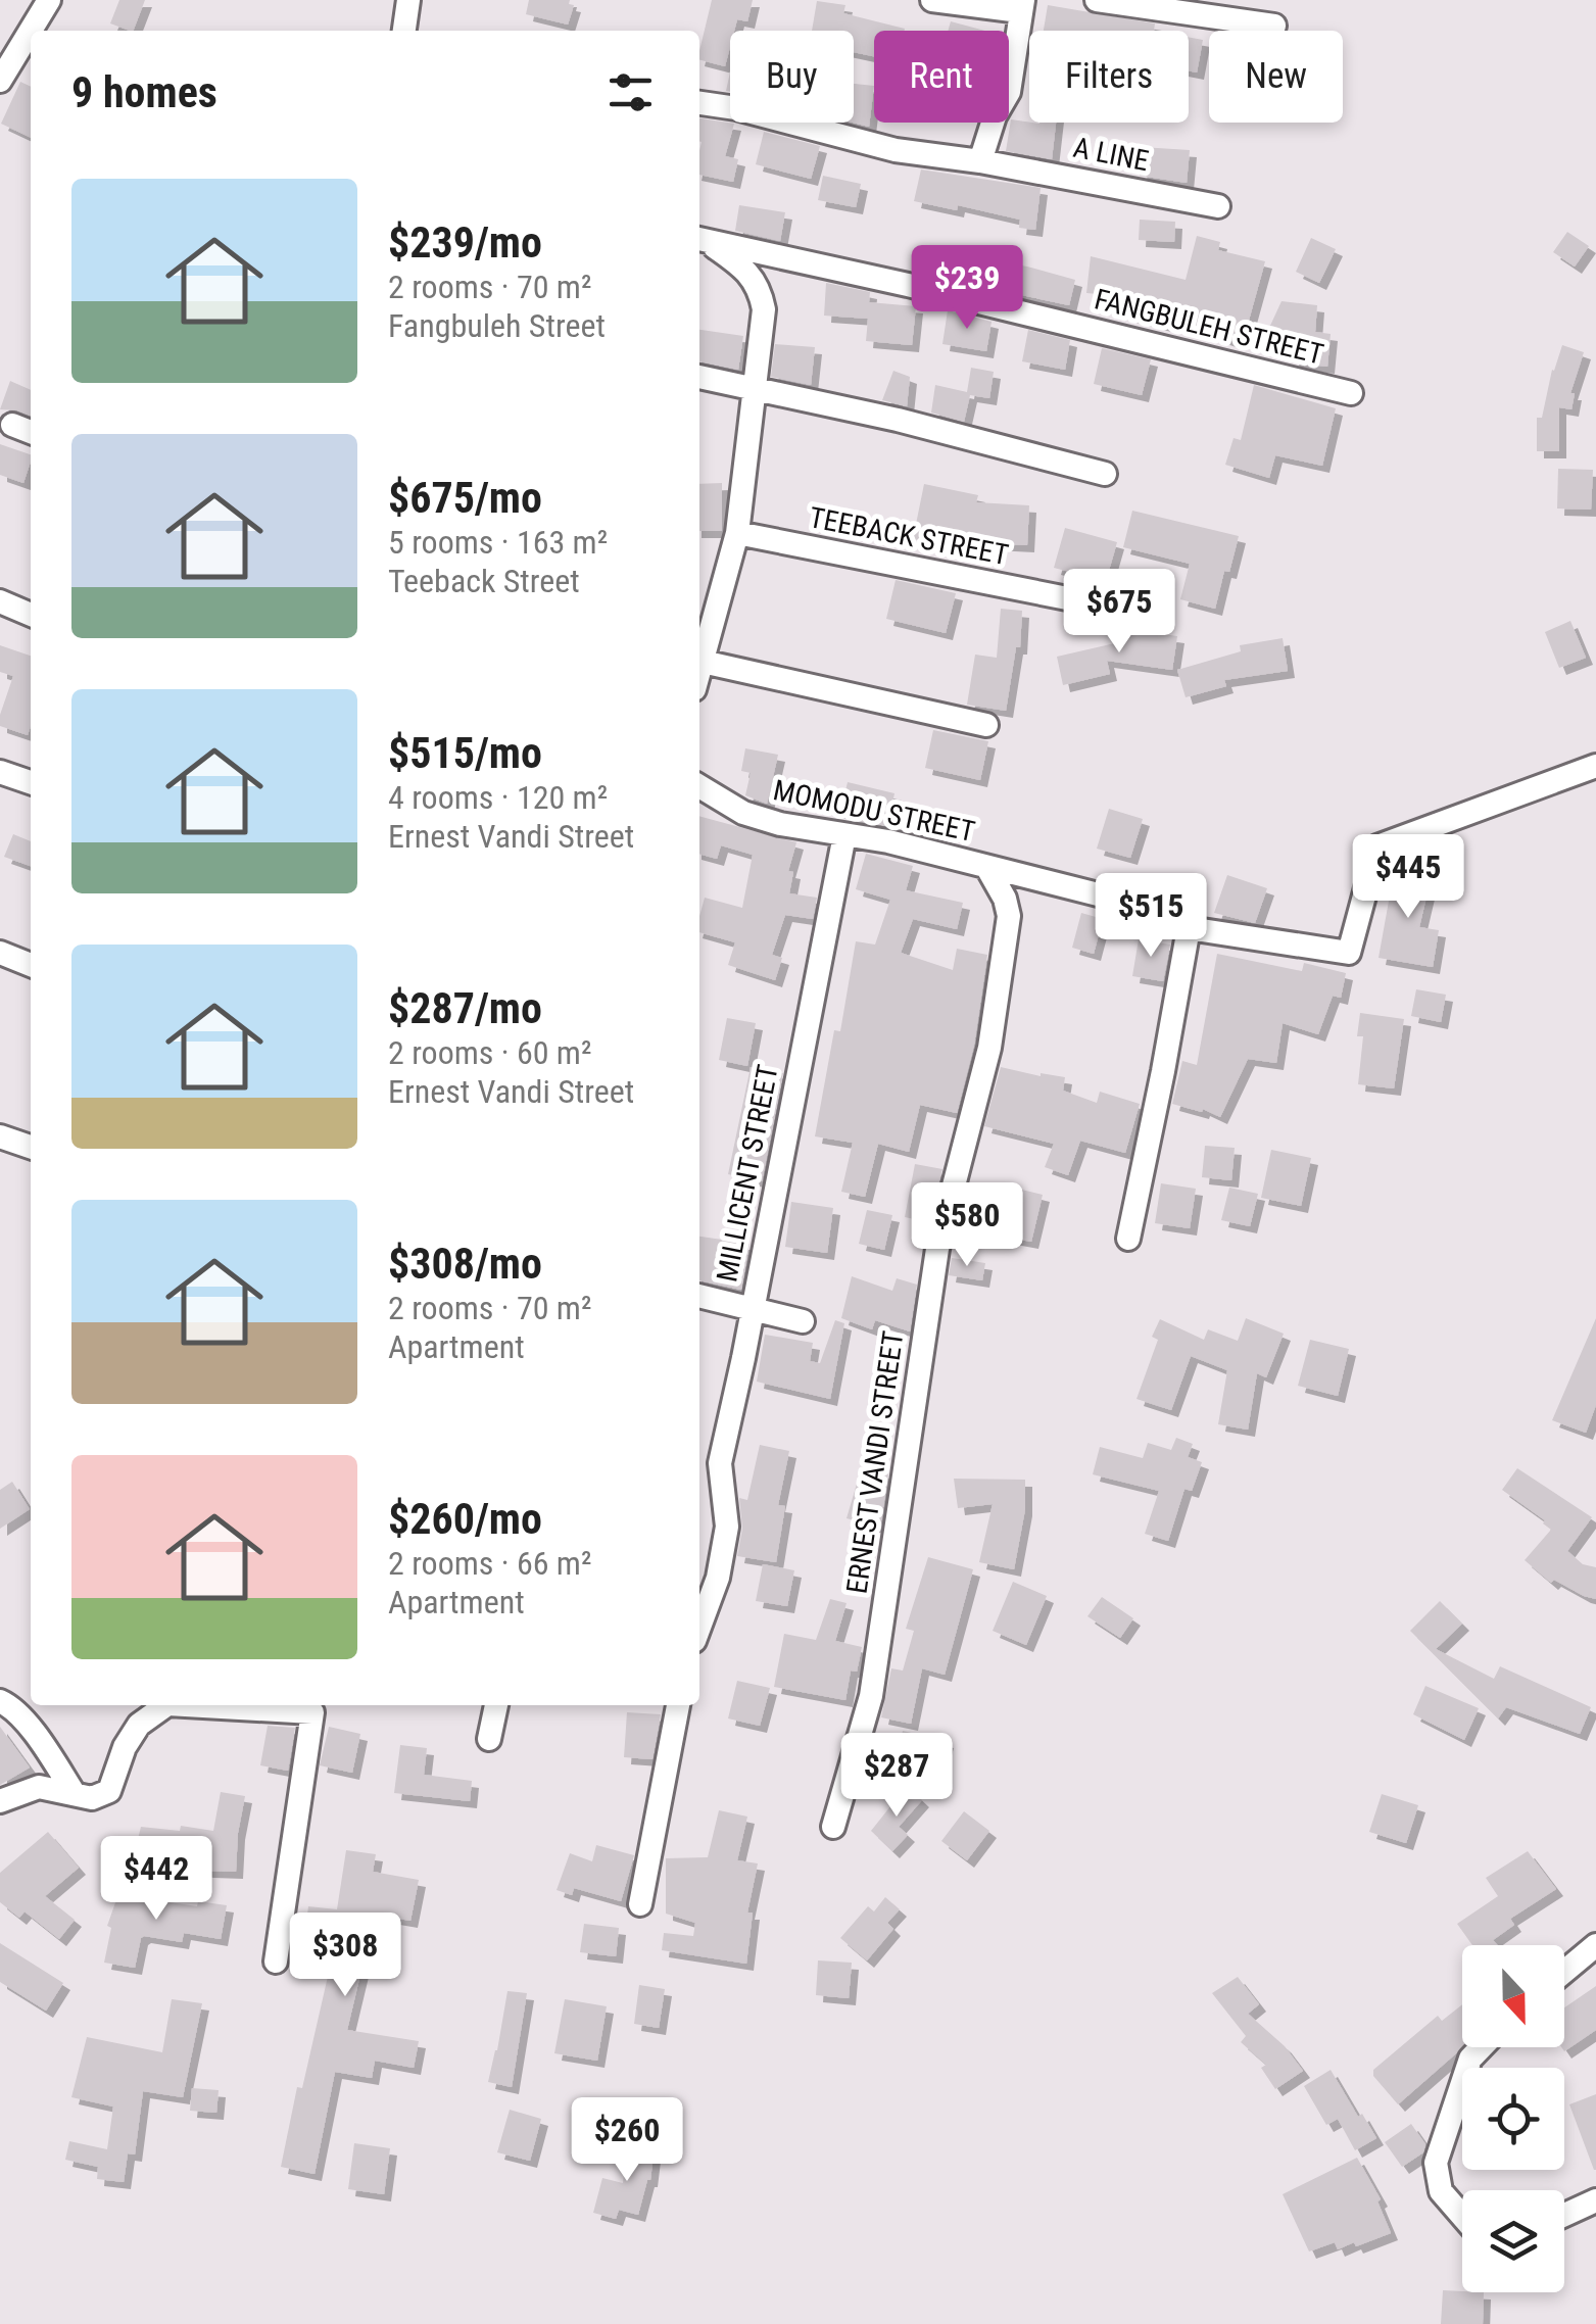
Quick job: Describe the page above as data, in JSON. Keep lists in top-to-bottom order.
{
  "streets": {
    "street": [
      "A LINE",
      "FANGBULEH STREET",
      "TEEBACK STREET",
      "MOMODU STREET",
      "MILLICENT STREET",
      "ERNEST VANDI STREET"
    ]
  },
  "crossings": [
    ["MOMODU STREET", "MILLICENT STREET"],
    ["MOMODU STREET", "ERNEST VANDI STREET"]
  ],
  "north": "bottom",
  "page": {
    "chip": [
      "Buy",
      "Rent",
      "Filters",
      "New"
    ],
    "heading": "9 homes",
    "list": [
      {
        "name": "$239/mo",
        "note": "2 rooms · 70 m² · Fangbuleh Street"
      },
      {
        "name": "$675/mo",
        "note": "5 rooms · 163 m² · Teeback Street"
      },
      {
        "name": "$515/mo",
        "note": "4 rooms · 120 m² · Ernest Vandi Street"
      },
      {
        "name": "$287/mo",
        "note": "2 rooms · 60 m² · Ernest Vandi Street"
      },
      {
        "name": "$308/mo",
        "note": "2 rooms · 70 m² · Apartment"
      },
      {
        "name": "$260/mo",
        "note": "2 rooms · 66 m² · Apartment"
      }
    ],
    "price": [
      "$239",
      "$675",
      "$445",
      "$515",
      "$580",
      "$287",
      "$442",
      "$308",
      "$260"
    ]
  }
}
